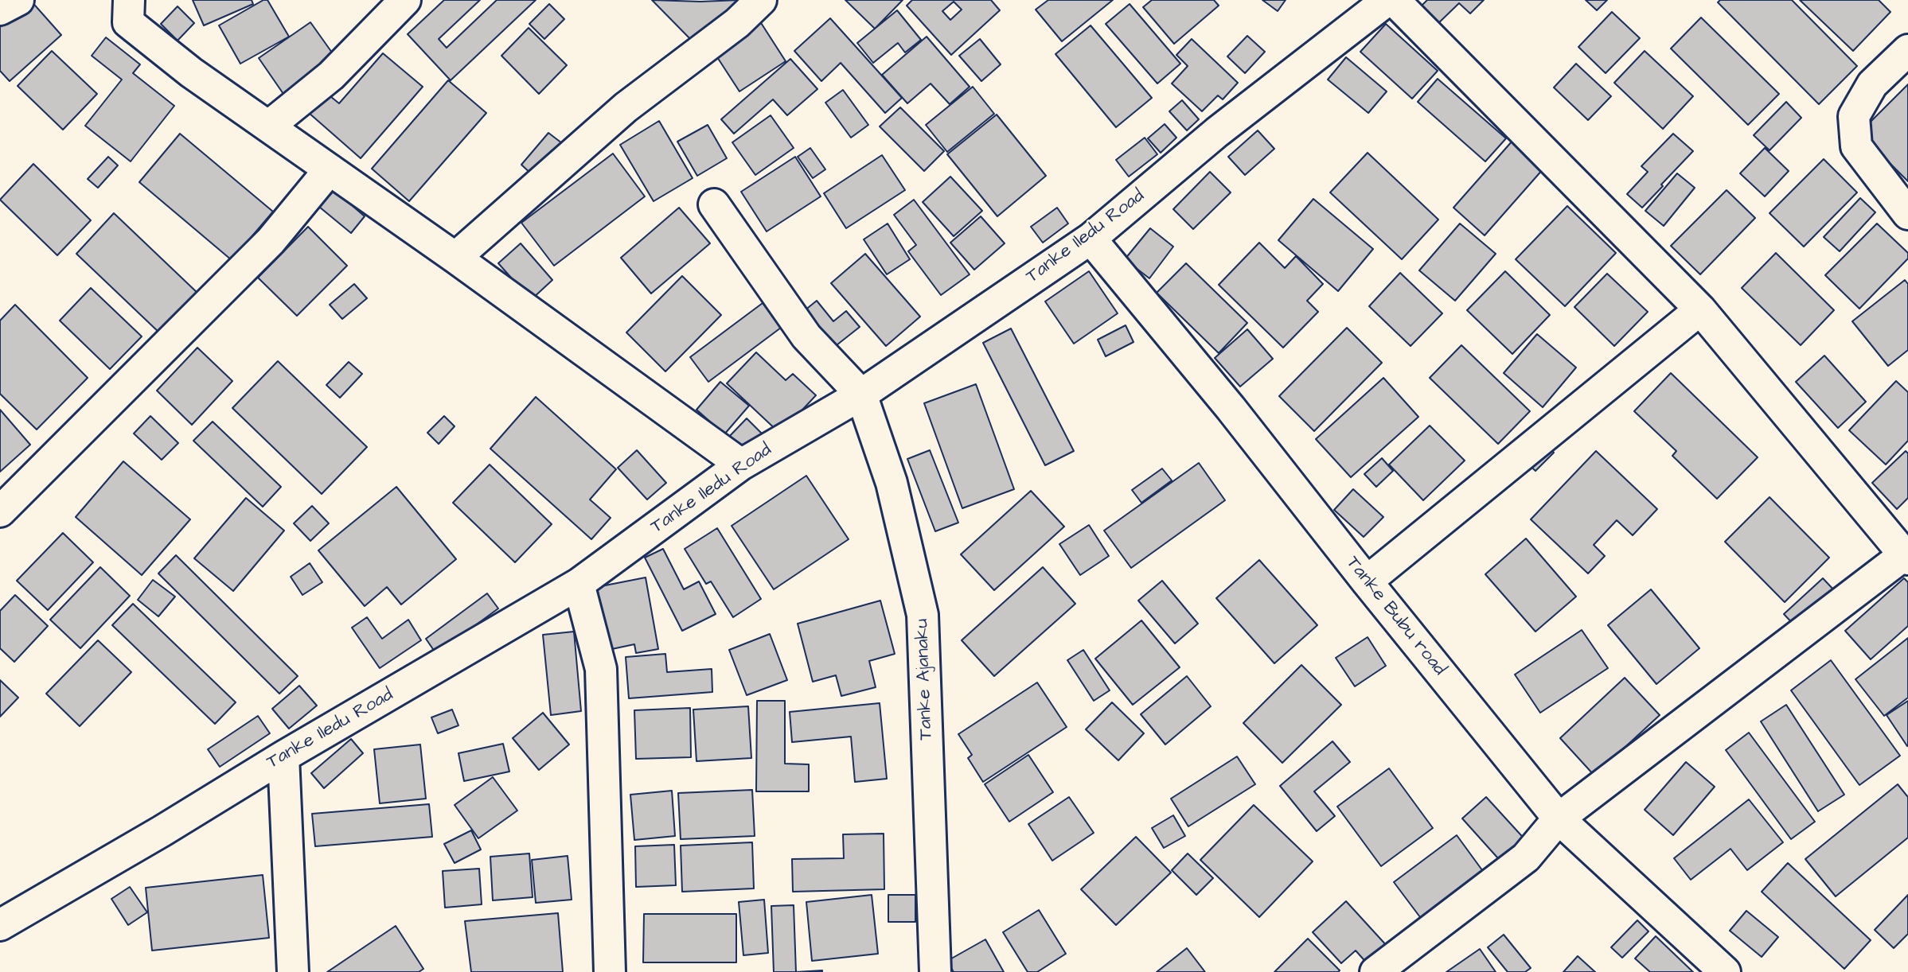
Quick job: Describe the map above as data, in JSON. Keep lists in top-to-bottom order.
{
  "streets": {
    "street": ["Tanke Iledu Road", "Tanke Bubu road", "Tanke Ajanaku"]
  },
  "crossings": [
    ["Tanke Iledu Road", "Tanke Bubu road"],
    ["Tanke Iledu Road", "Tanke Ajanaku"]
  ]
}
